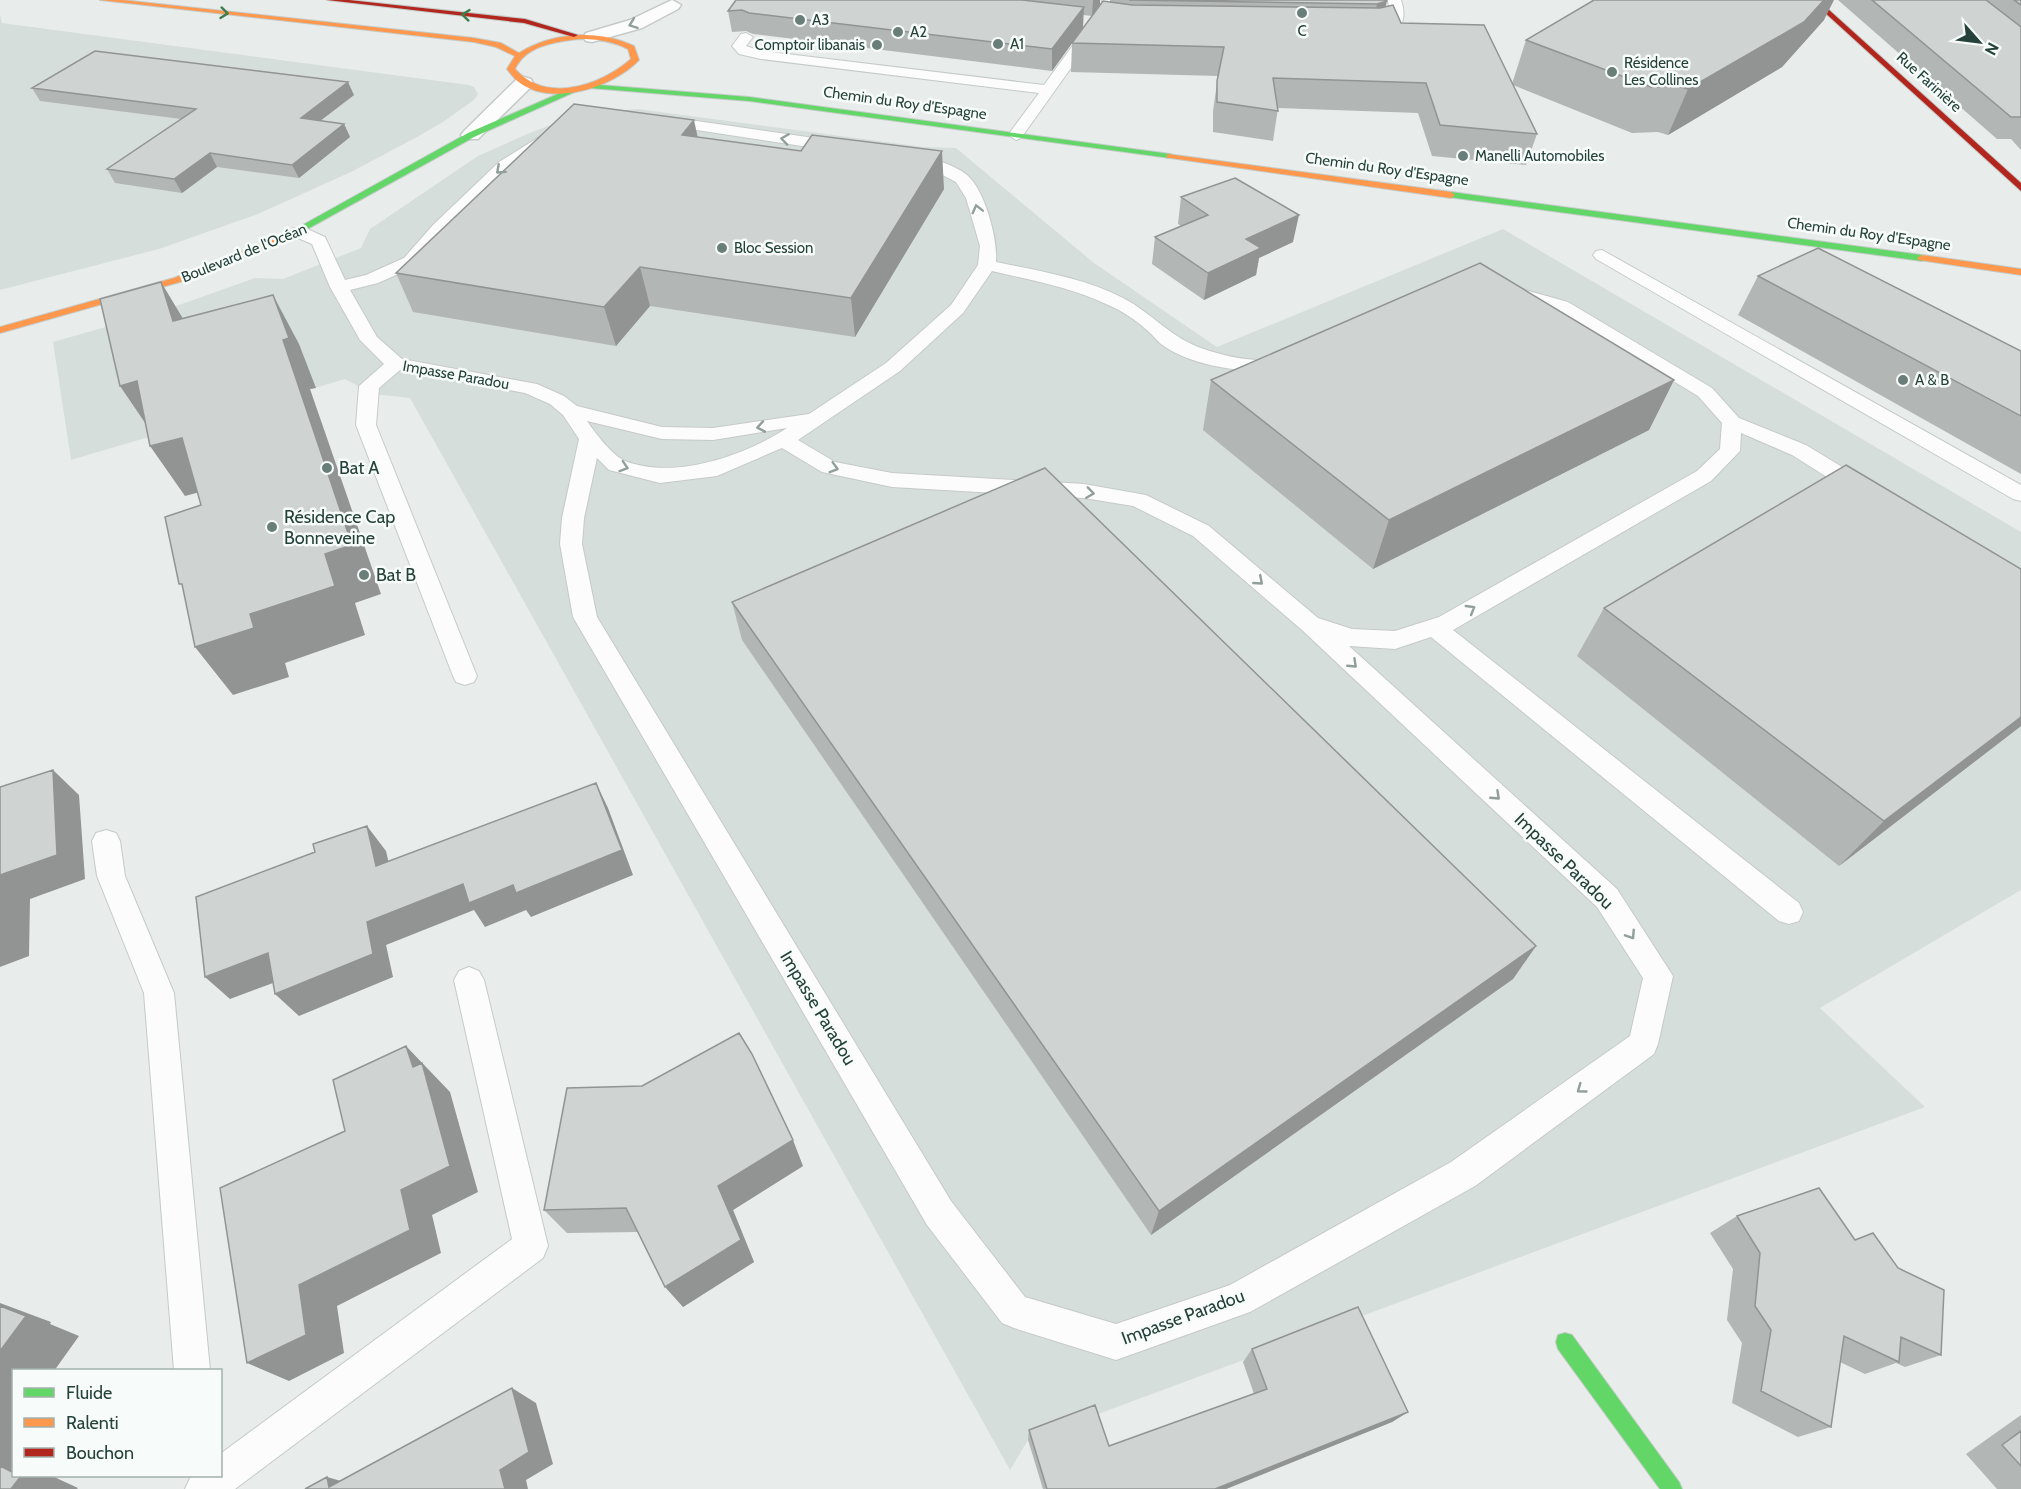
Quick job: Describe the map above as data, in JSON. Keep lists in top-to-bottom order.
{
  "streets": {
    "street": ["Rue Farinière", "Chemin du Roy d'Espagne", "Boulevard de l'Océan"],
    "lane": ["Impasse Paradou"]
  },
  "crossings": [
    ["Chemin du Roy d'Espagne", "Boulevard de l'Océan"],
    ["Boulevard de l'Océan", "Impasse Paradou"]
  ],
  "places": [
    "C",
    "A3",
    "A2",
    "A1",
    "Comptoir libanais",
    "Résidence Les Collines",
    "Manelli Automobiles",
    "Bloc Session",
    "A & B",
    "Bat A",
    "Résidence Cap Bonneveine",
    "Bat B"
  ],
  "legend": ["Fluide", "Ralenti", "Bouchon"],
  "north": "bottom right"
}
